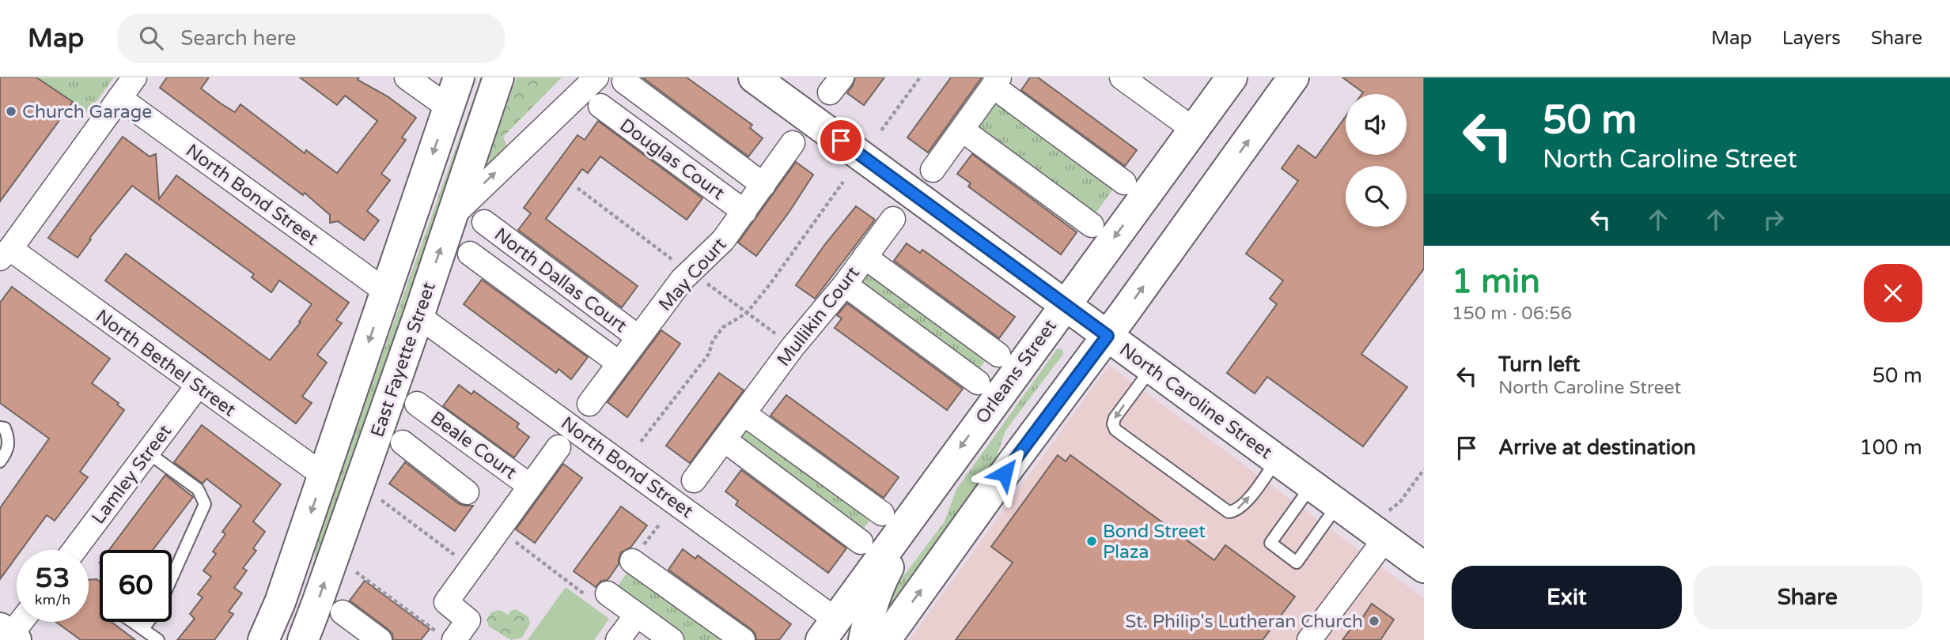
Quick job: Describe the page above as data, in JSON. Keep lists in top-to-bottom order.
{
  "streets": {
    "main road": ["East Fayette Street", "Orleans Street", "North Caroline Street"],
    "street": [
      "Douglas Court",
      "North Bond Street",
      "May Court",
      "North Dallas Court",
      "Mullikin Court",
      "North Bethel Street",
      "Beale Court",
      "Lamley Street"
    ]
  },
  "crossings": [
    ["Douglas Court", "May Court"],
    ["North Bond Street", "East Fayette Street"],
    ["North Bond Street", "Orleans Street"],
    ["May Court", "North Dallas Court"],
    ["East Fayette Street", "North Bethel Street"],
    ["North Bethel Street", "Lamley Street"],
    ["Orleans Street", "North Caroline Street"]
  ],
  "places": ["Church Garage", "Bond Street Plaza", "St. Philip's Lutheran Church"],
  "page": {
    "header": "Map",
    "search": "Search here",
    "nav": ["Map", "Layers", "Share"],
    "turn": ["50 m", "North Caroline Street"],
    "heading": ["1 min", "150 m · 06:56"],
    "list": [
      {
        "name": "Turn left",
        "note": "North Caroline Street",
        "value": "50 m"
      },
      {
        "name": "Arrive at destination",
        "value": "100 m"
      }
    ],
    "speed": "53 km/h",
    "limit": "60",
    "buttons": ["Exit", "Share"]
  }
}
